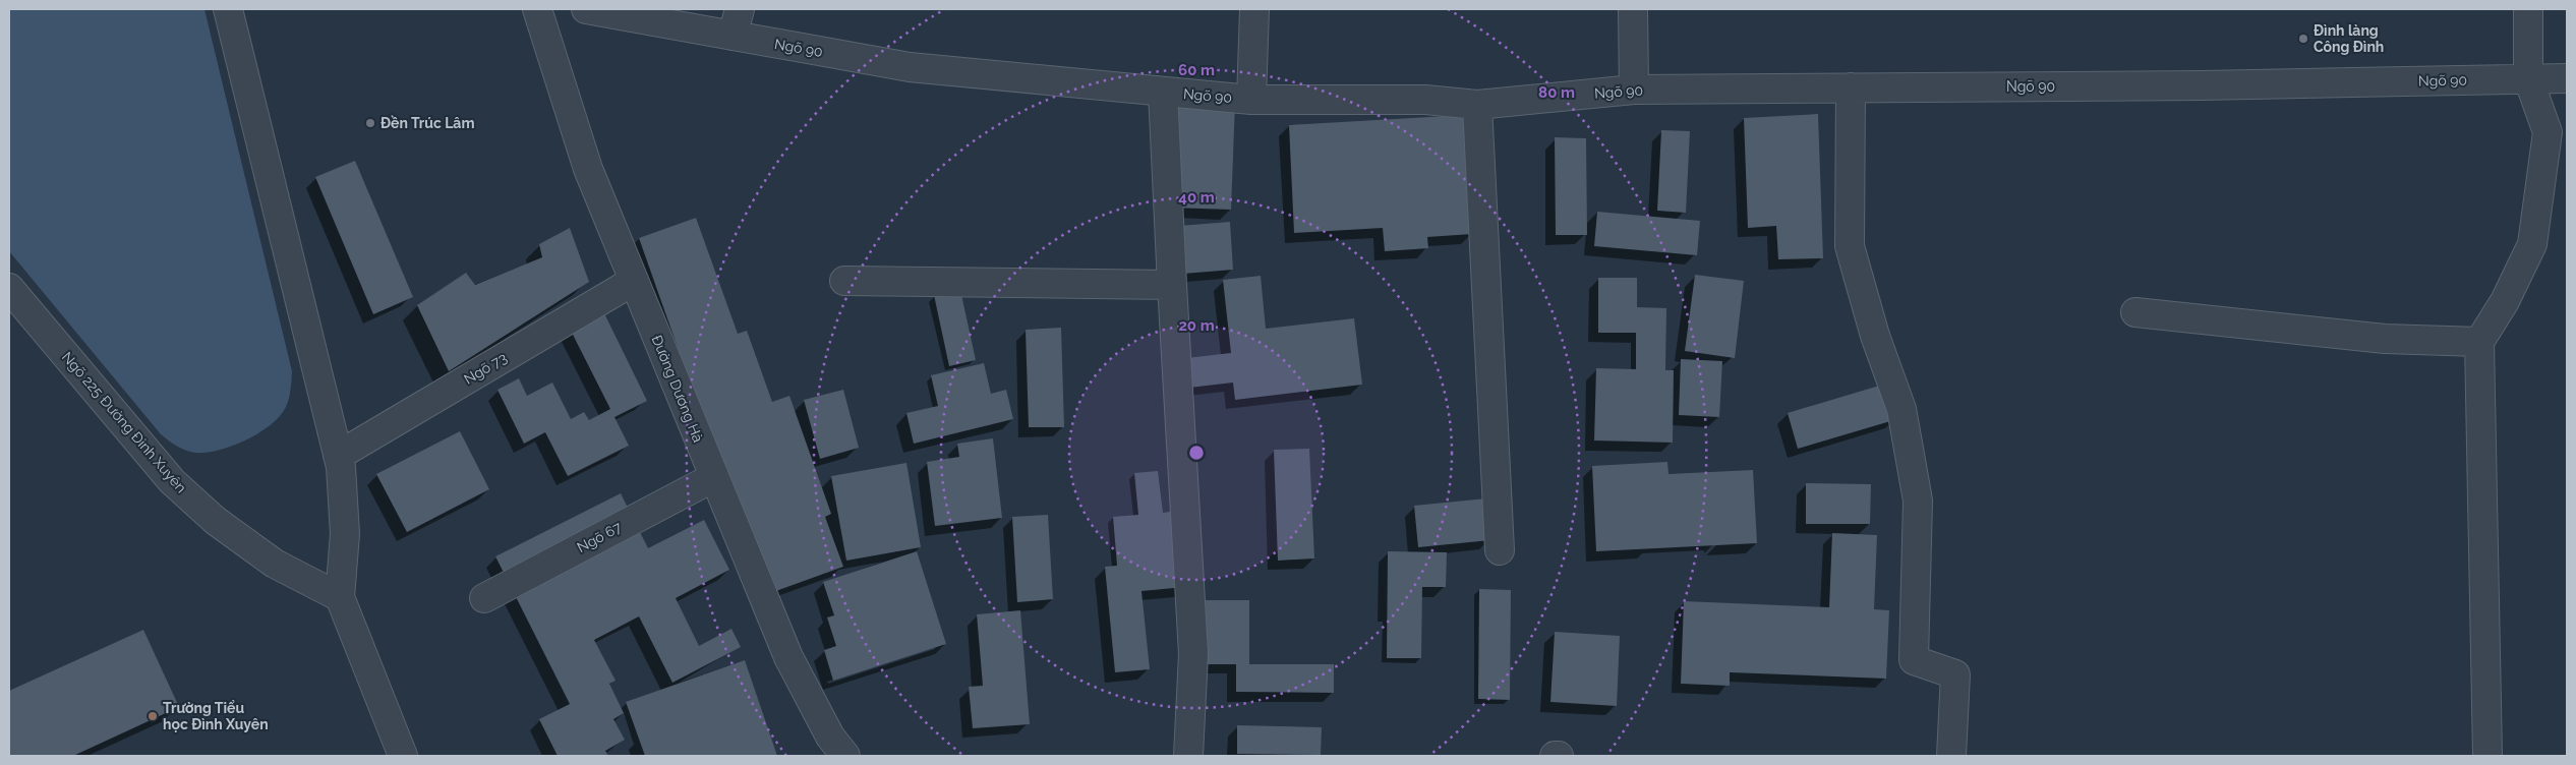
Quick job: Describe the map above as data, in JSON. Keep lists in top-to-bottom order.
{
  "streets": {
    "street": [
      "Ngõ 90",
      "Ngõ 73",
      "Đường Dương Hà",
      "Ngõ 225 Đường Đình Xuyên",
      "Ngõ 67"
    ]
  },
  "crossings": [
    ["Ngõ 73", "Đường Dương Hà"],
    ["Đường Dương Hà", "Ngõ 67"]
  ],
  "places": ["Đình làng Công Đình", "Đền Trúc Lâm", "Trường Tiểu học Đình Xuyên"],
  "rings": [
    "60 m",
    "80 m",
    "40 m",
    "20 m"
  ]
}
